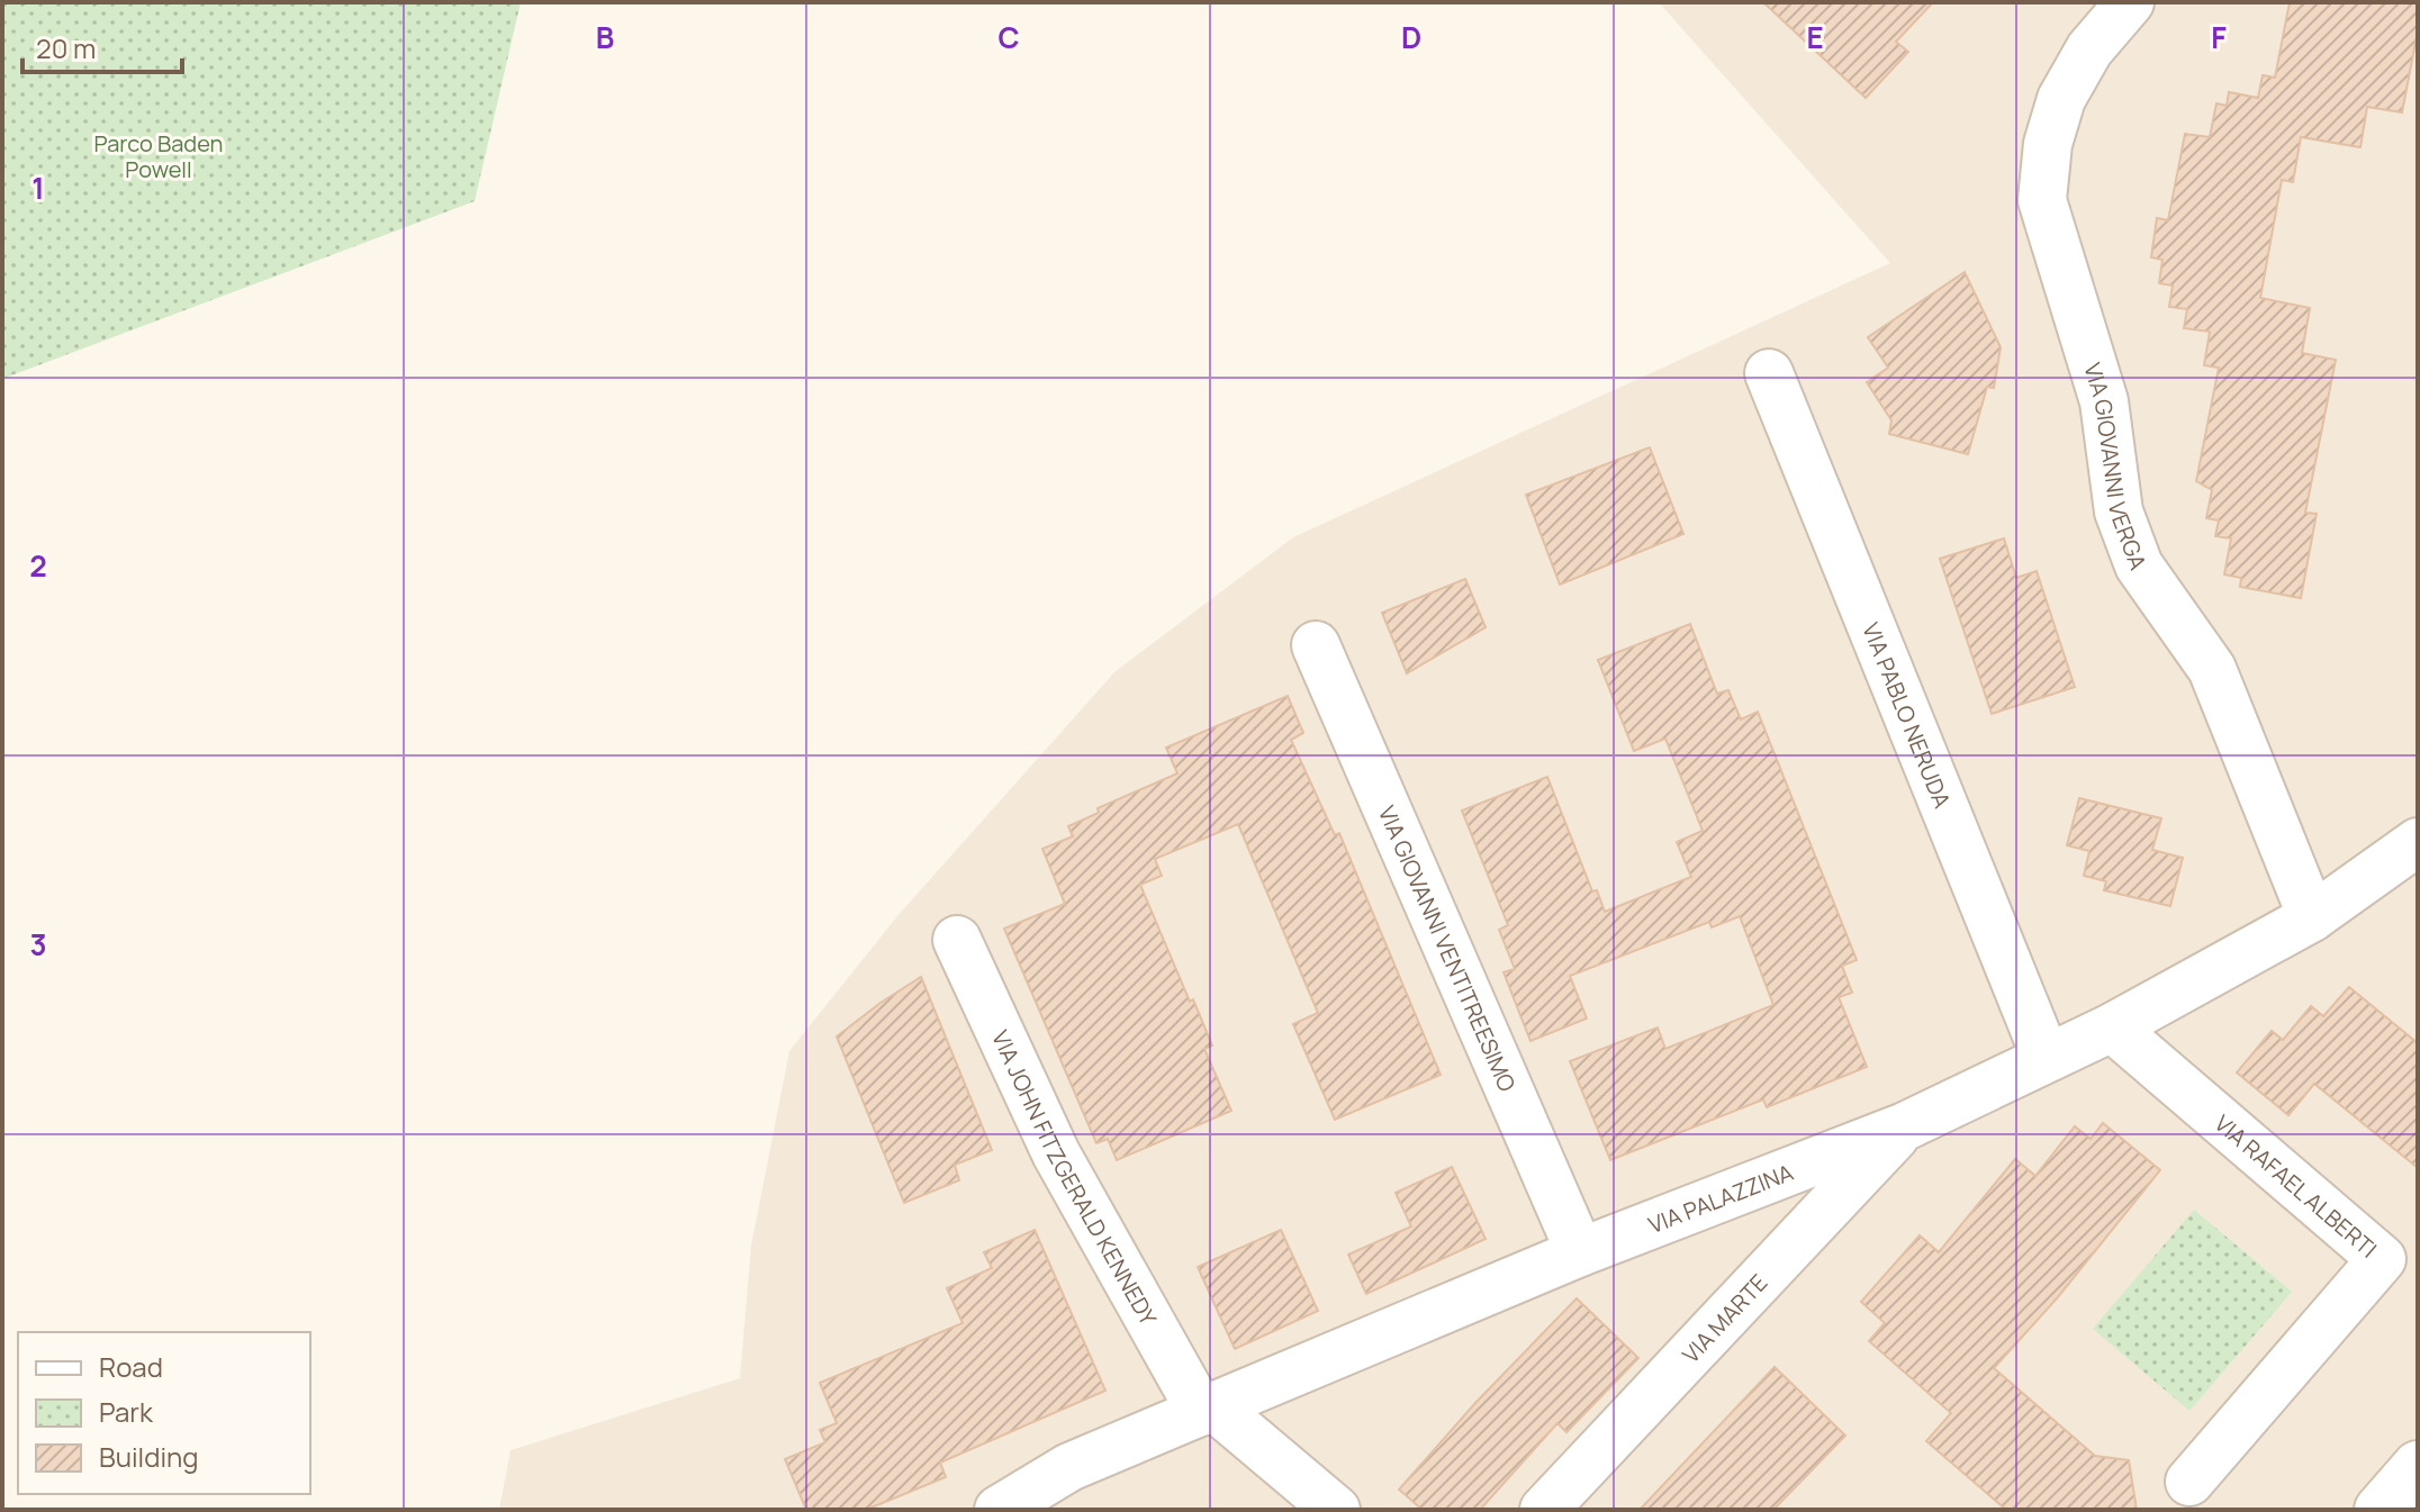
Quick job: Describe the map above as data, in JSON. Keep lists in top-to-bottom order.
{
  "streets": {
    "street": [
      "VIA GIOVANNI VERGA",
      "VIA PABLO NERUDA",
      "VIA GIOVANNI VENTITREESIMO",
      "VIA JOHN FITZGERALD KENNEDY",
      "VIA RAFAEL ALBERTI",
      "VIA PALAZZINA",
      "VIA MARTE"
    ]
  },
  "crossings": [
    ["VIA GIOVANNI VERGA", "VIA PALAZZINA"],
    ["VIA PABLO NERUDA", "VIA PALAZZINA"],
    ["VIA GIOVANNI VENTITREESIMO", "VIA PALAZZINA"],
    ["VIA JOHN FITZGERALD KENNEDY", "VIA PALAZZINA"],
    ["VIA RAFAEL ALBERTI", "VIA PALAZZINA"],
    ["VIA PALAZZINA", "VIA MARTE"]
  ],
  "parks": ["Parco Baden Powell"],
  "legend": ["Road", "Park", "Building"],
  "scale_bar": "20 m",
  "grid": {
    "columns": [
      "B",
      "C",
      "D",
      "E",
      "F"
    ],
    "rows": ["1", "2", "3"]
  }
}
